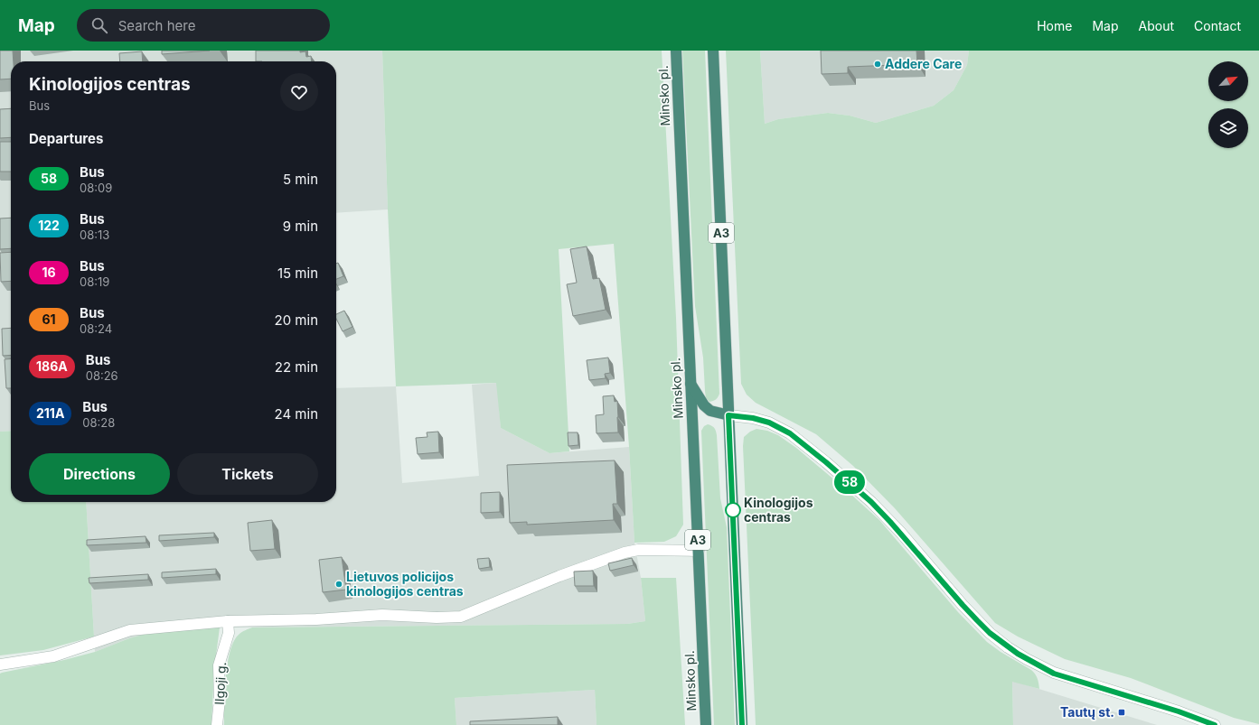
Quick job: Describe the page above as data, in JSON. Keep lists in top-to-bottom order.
{
  "streets": {
    "highway": ["Minsko pl.", "A3"],
    "street": ["Ilgoji g."]
  },
  "places": {
    "other": ["Addere Care", "Kinologijos centras", "Lietuvos policijos kinologijos centras"],
    "transit": ["Tautų st."]
  },
  "lines": ["bus line 58"],
  "north": "top right",
  "page": {
    "header": "Map",
    "search": "Search here",
    "nav": [
      "Home",
      "Map",
      "About",
      "Contact"
    ],
    "on_map": "58",
    "heading": [
      ["Kinologijos centras", "Bus"],
      "Departures"
    ],
    "list": [
      {
        "mark": "58",
        "name": "Bus",
        "note": "08:09",
        "value": "5 min"
      },
      {
        "mark": "122",
        "name": "Bus",
        "note": "08:13",
        "value": "9 min"
      },
      {
        "mark": "16",
        "name": "Bus",
        "note": "08:19",
        "value": "15 min"
      },
      {
        "mark": "61",
        "name": "Bus",
        "note": "08:24",
        "value": "20 min"
      },
      {
        "mark": "186A",
        "name": "Bus",
        "note": "08:26",
        "value": "22 min"
      },
      {
        "mark": "211A",
        "name": "Bus",
        "note": "08:28",
        "value": "24 min"
      }
    ],
    "buttons": ["Directions", "Tickets"]
  }
}
